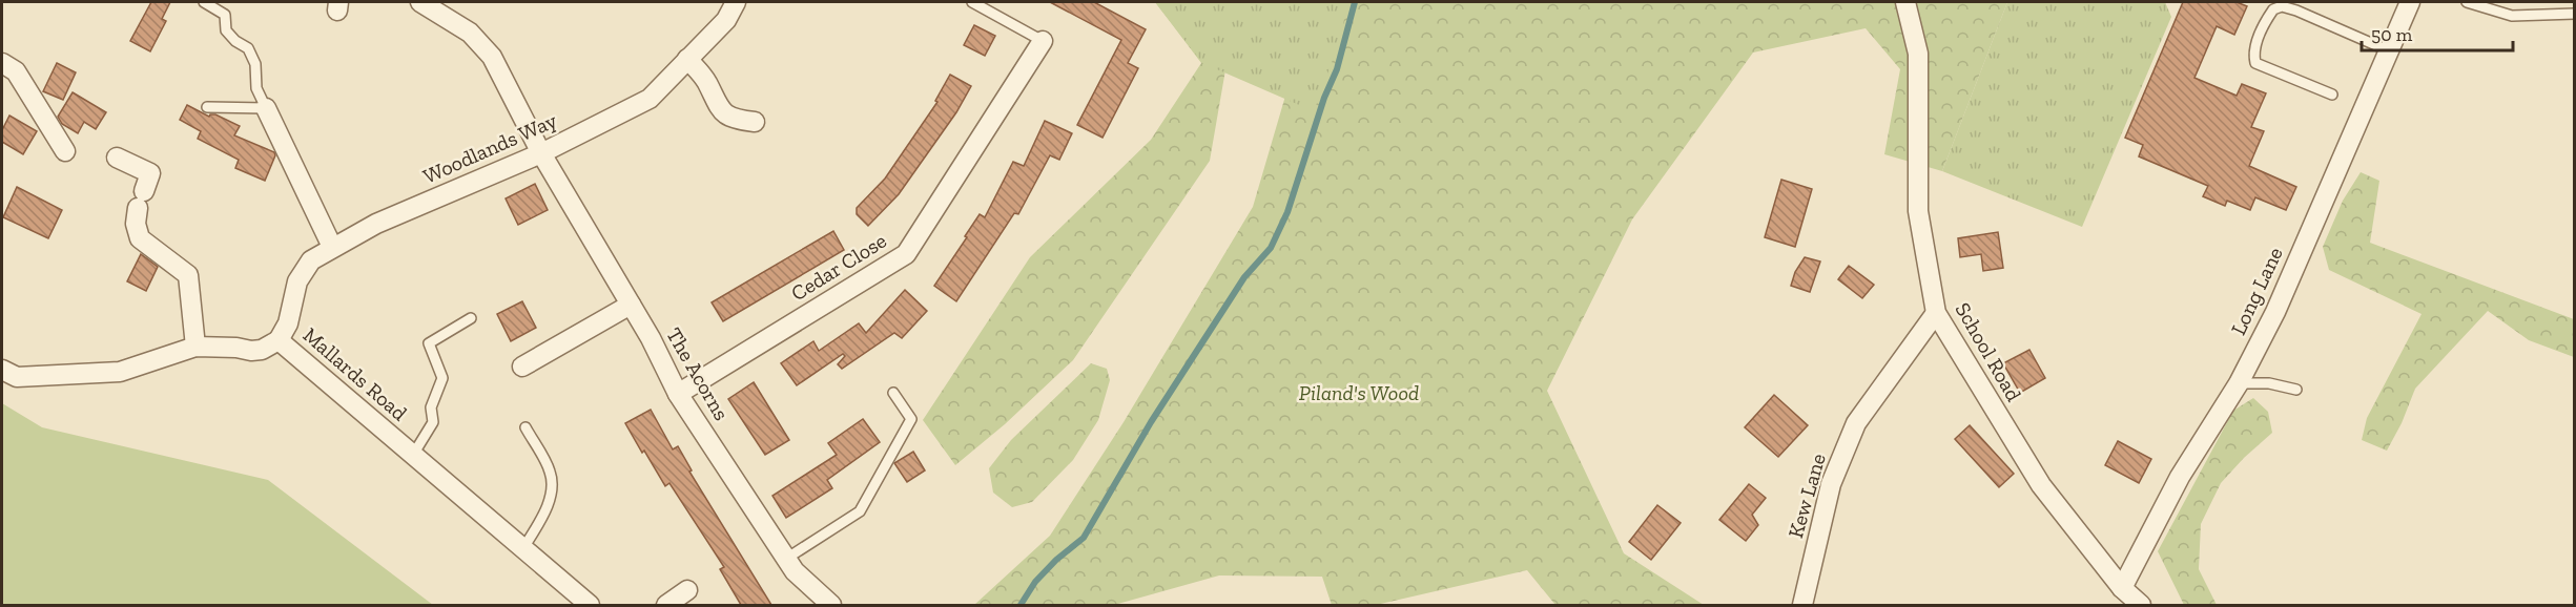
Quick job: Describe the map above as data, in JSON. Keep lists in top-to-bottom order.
{
  "streets": {
    "street": [
      "Woodlands Way",
      "Cedar Close",
      "Long Lane",
      "School Road",
      "Mallards Road",
      "The Acorns",
      "Kew Lane"
    ]
  },
  "crossings": [
    ["Woodlands Way", "Mallards Road"],
    ["Woodlands Way", "The Acorns"],
    ["Cedar Close", "The Acorns"],
    ["Long Lane", "School Road"],
    ["School Road", "Kew Lane"]
  ],
  "parks": ["Piland's Wood"],
  "scale_bar": "50 m"
}
